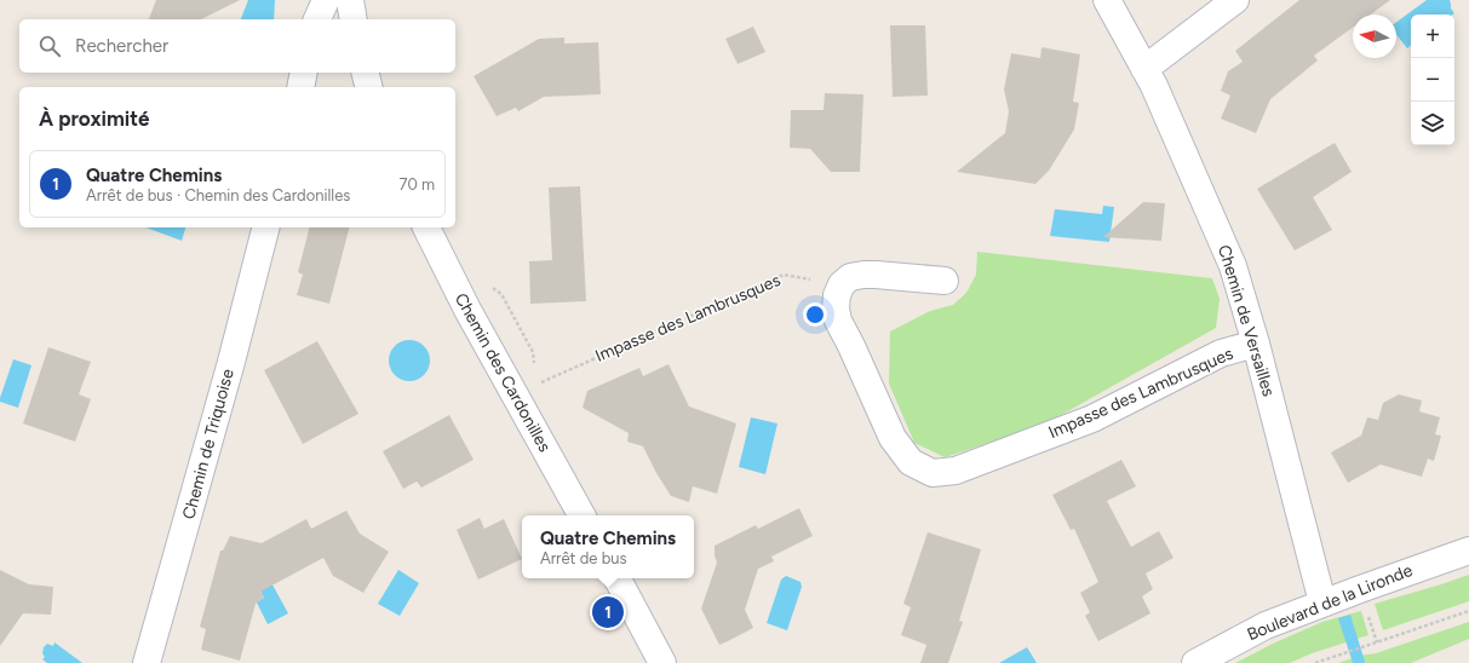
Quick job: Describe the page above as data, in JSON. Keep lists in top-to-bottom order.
{
  "streets": {
    "street": [
      "Impasse des Lambrusques",
      "Chemin de Versailles",
      "Chemin des Cardonilles",
      "Chemin de Triquoise",
      "Boulevard de la Lironde"
    ]
  },
  "crossings": [
    ["Impasse des Lambrusques", "Chemin de Versailles"],
    ["Chemin de Versailles", "Boulevard de la Lironde"]
  ],
  "north": "left",
  "page": {
    "map_buttons": ["+", "−"],
    "search": "Rechercher",
    "heading": "À proximité",
    "list": [
      {
        "mark": "1",
        "name": "Quatre Chemins",
        "note": "Arrêt de bus · Chemin des Cardonilles",
        "value": "70 m"
      }
    ],
    "popup": ["Quatre Chemins", "Arrêt de bus"],
    "pins": "1"
  }
}
